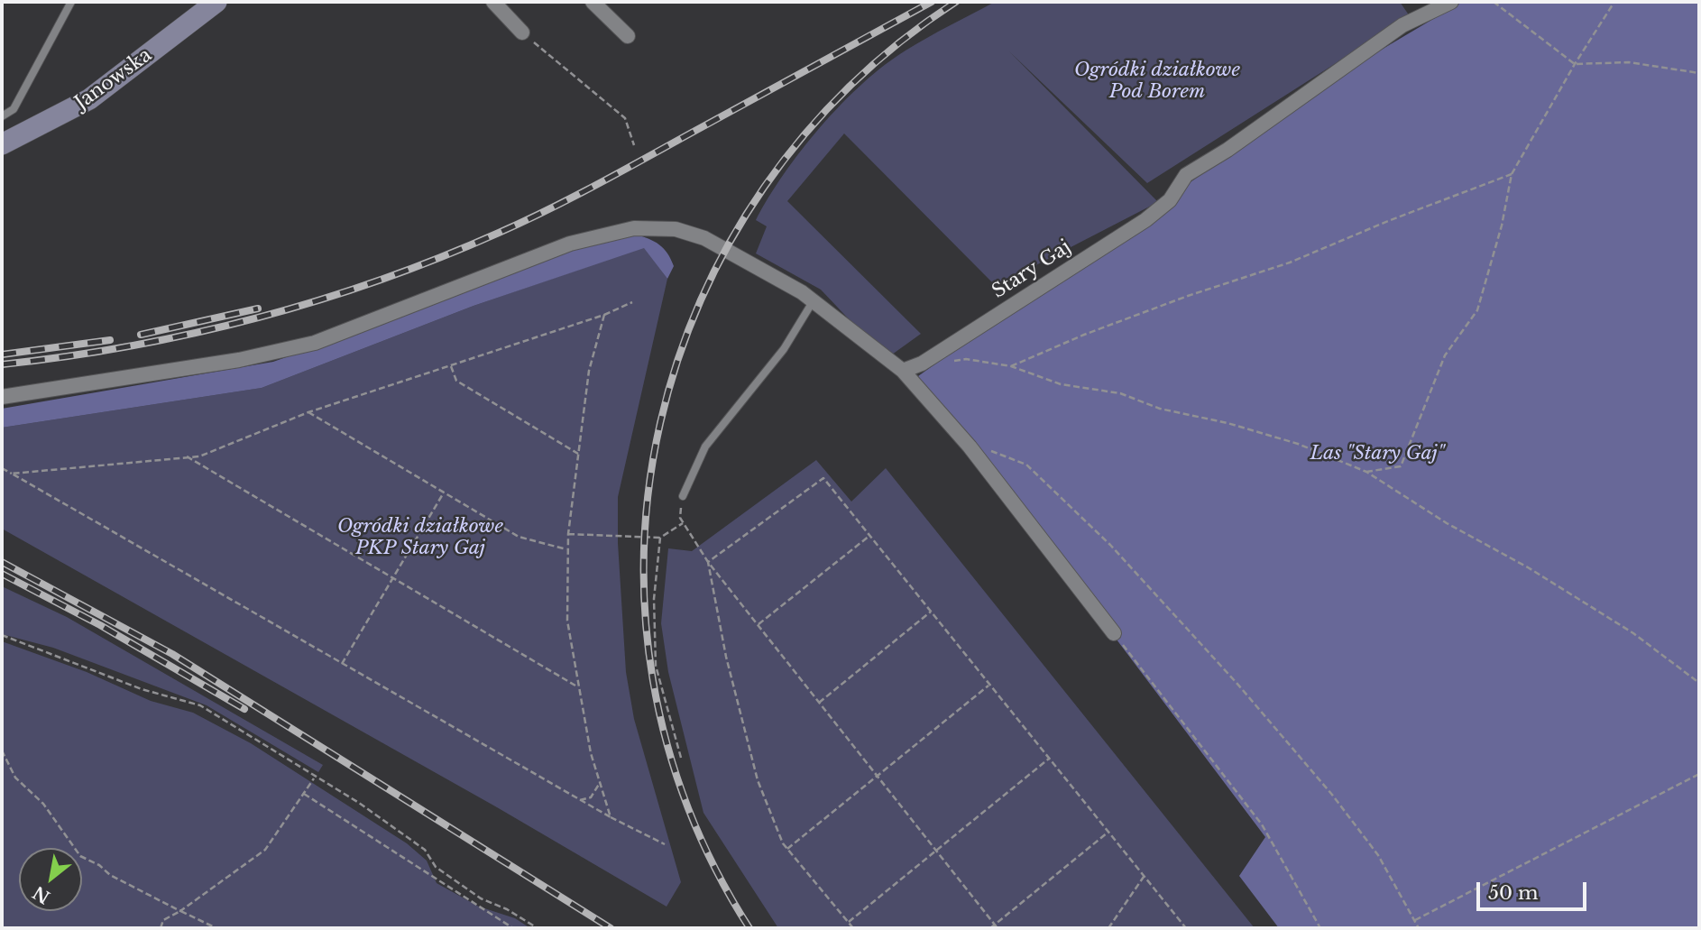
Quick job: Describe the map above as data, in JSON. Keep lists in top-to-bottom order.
{
  "streets": {
    "street": ["Janowska", "Stary Gaj"]
  },
  "parks": ["Ogródki działkowe Pod Borem", "Las \"Stary Gaj\"", "Ogródki działkowe PKP Stary Gaj"],
  "scale_bar": "50 m",
  "north": "bottom left"
}
